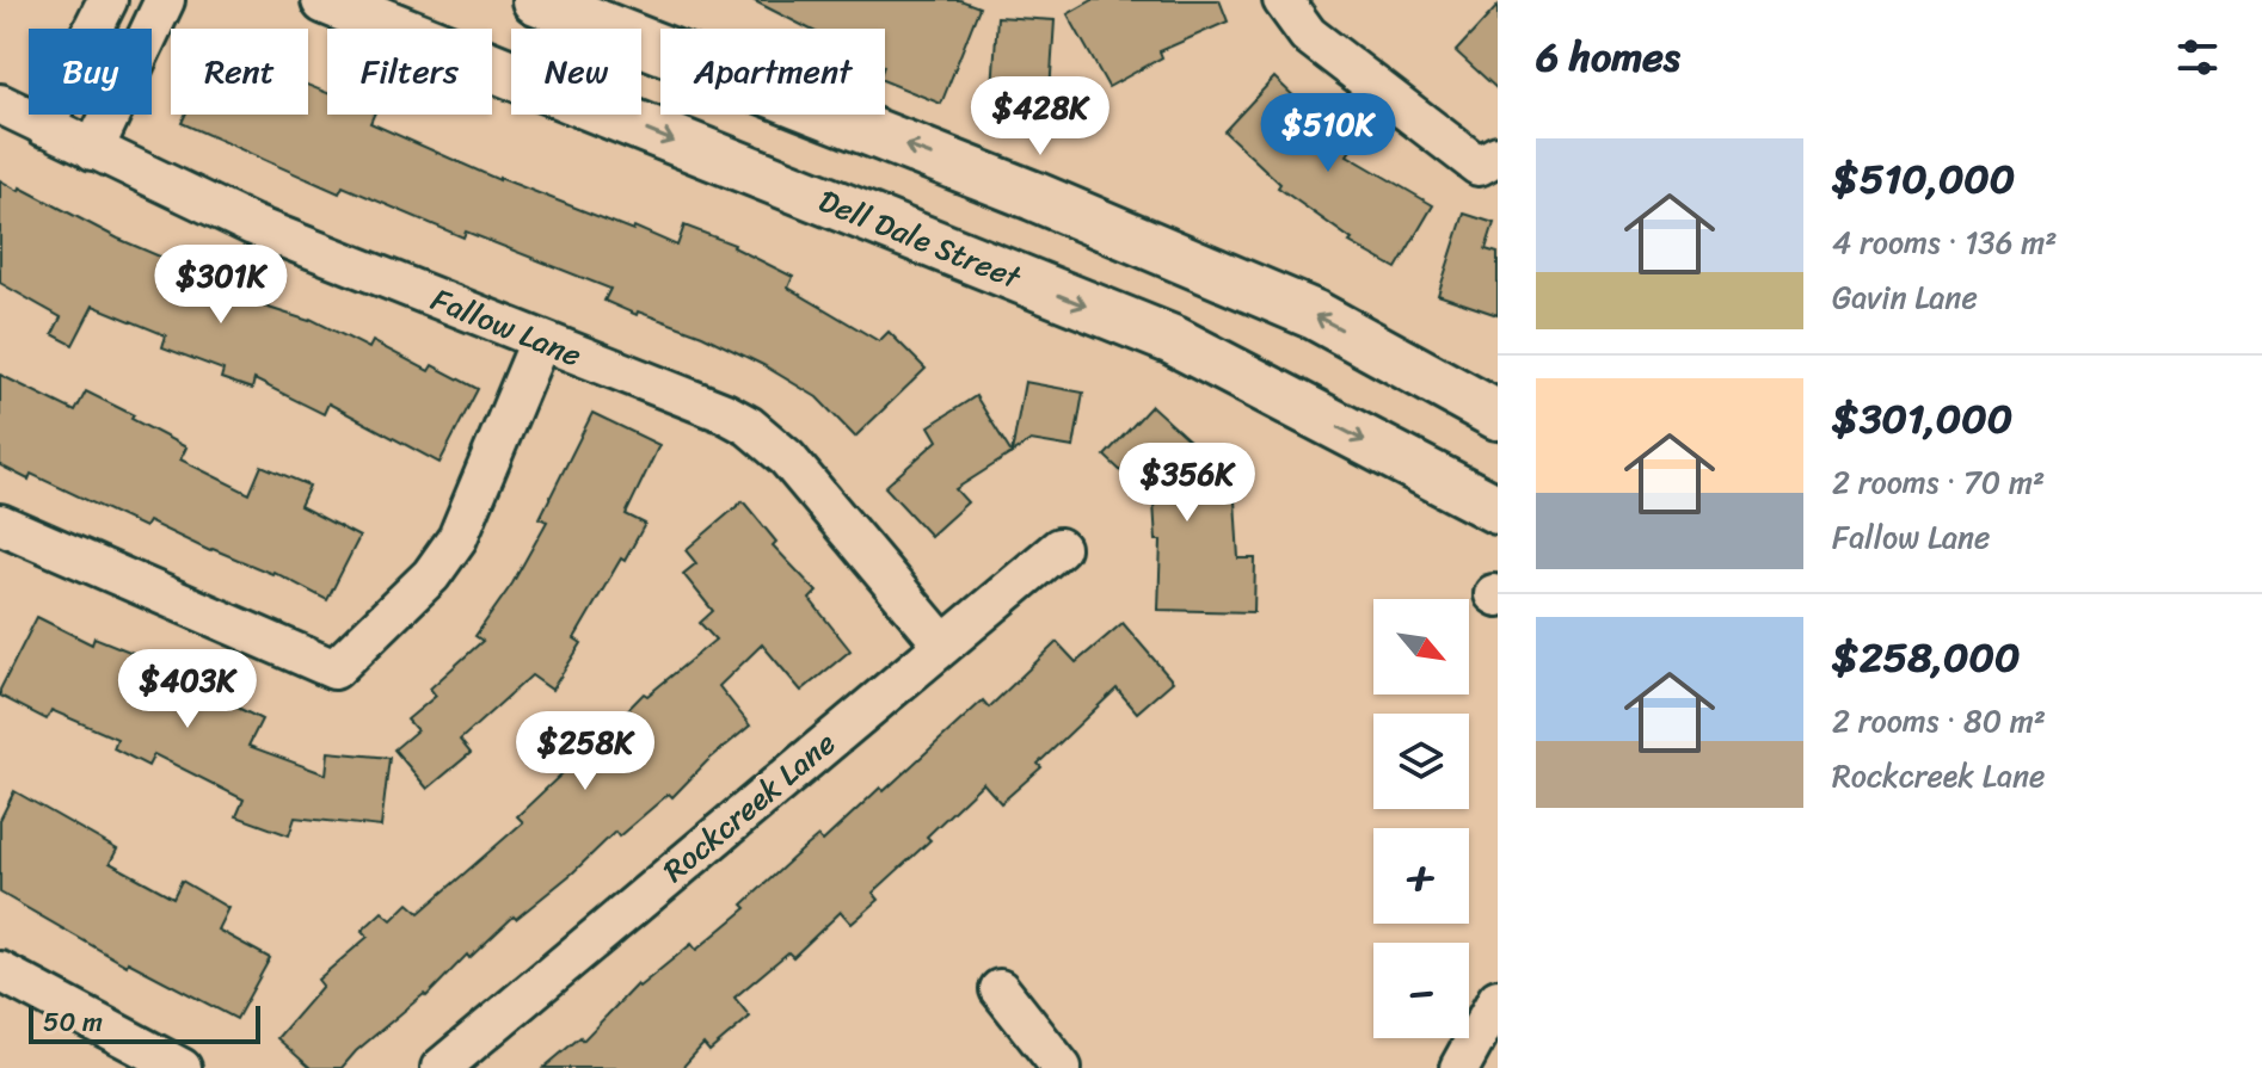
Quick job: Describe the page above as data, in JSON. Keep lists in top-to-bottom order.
{
  "streets": {
    "main road": ["Dell Dale Street"],
    "street": ["Fallow Lane", "Rockcreek Lane"]
  },
  "crossings": [
    ["Fallow Lane", "Rockcreek Lane"]
  ],
  "scale_bar": "50 m",
  "north": "bottom right",
  "page": {
    "heading": "6 homes",
    "chip": [
      "Buy",
      "Rent",
      "Filters",
      "New",
      "Apartment"
    ],
    "price": [
      "$428K",
      "$510K",
      "$301K",
      "$356K",
      "$403K",
      "$258K"
    ],
    "list": [
      {
        "name": "$510,000",
        "note": "4 rooms · 136 m² · Gavin Lane"
      },
      {
        "name": "$301,000",
        "note": "2 rooms · 70 m² · Fallow Lane"
      },
      {
        "name": "$258,000",
        "note": "2 rooms · 80 m² · Rockcreek Lane"
      }
    ],
    "map_buttons": ["+", "−"],
    "scale": "50 m"
  }
}
